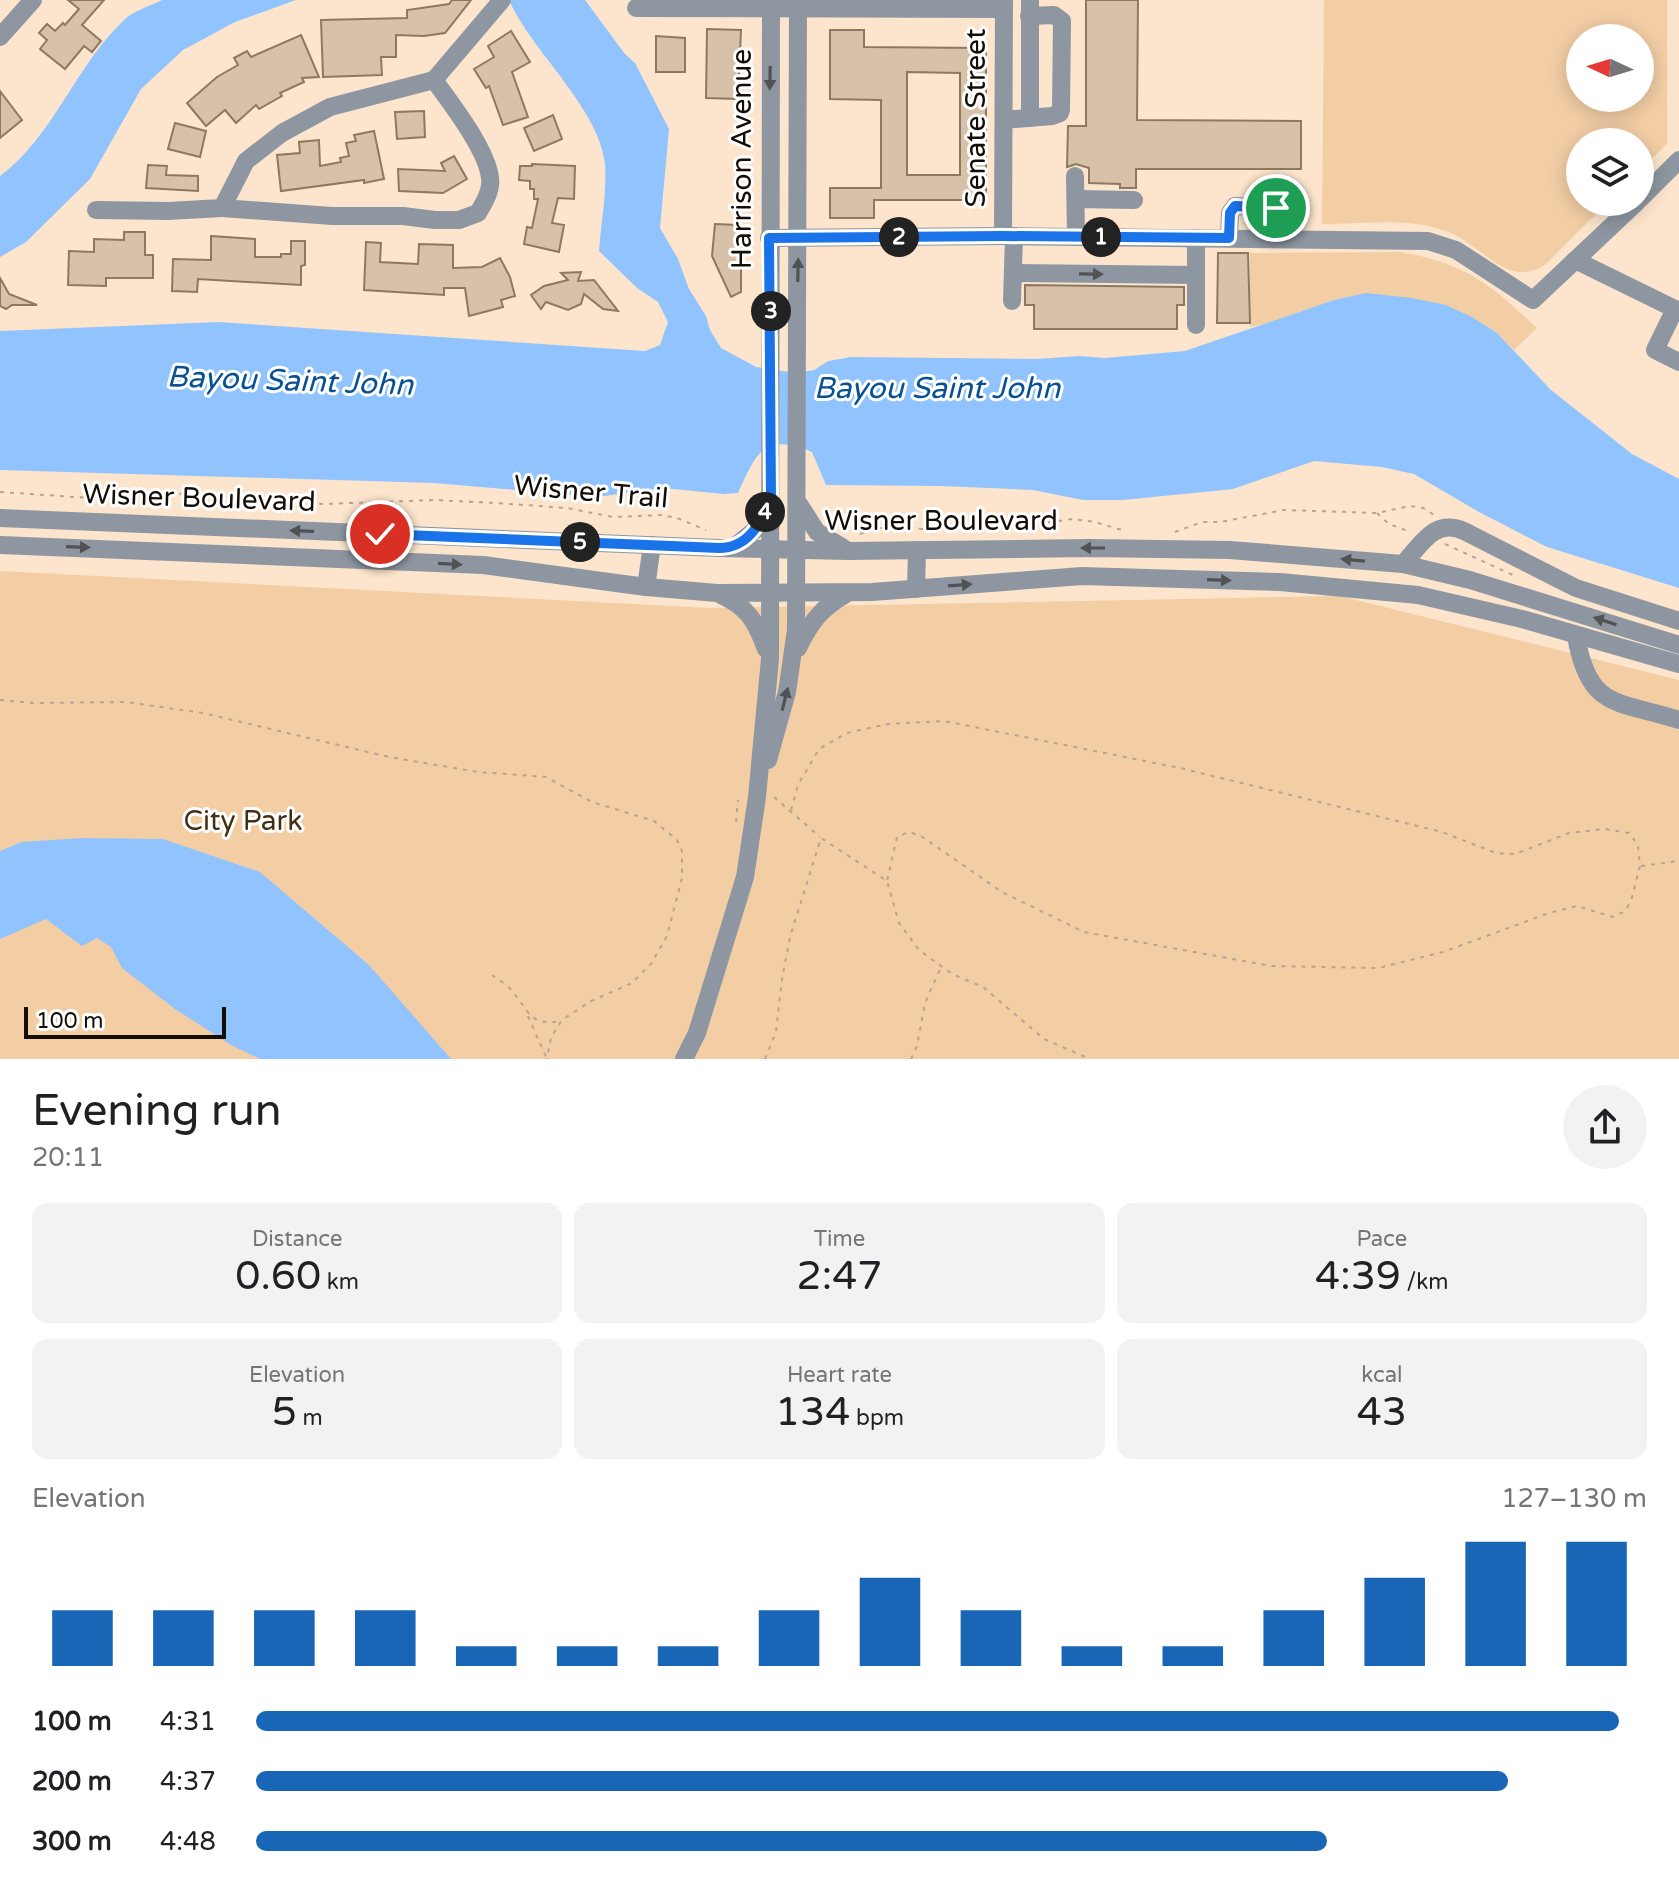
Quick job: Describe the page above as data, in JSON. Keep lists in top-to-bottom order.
{
  "streets": {
    "street": ["Senate Street", "Harrison Avenue", "Wisner Boulevard"],
    "path": ["Wisner Trail"]
  },
  "crossings": [
    ["Harrison Avenue", "Wisner Boulevard"]
  ],
  "water": ["Bayou Saint John"],
  "parks": ["City Park"],
  "scale_bar": "100 m",
  "north": "left",
  "page": {
    "pins": [
      "1",
      "2",
      "3",
      "4",
      "5"
    ],
    "scale": "100 m",
    "heading": ["Evening run", "20:11"],
    "stats": [
      ["Distance", "0.60 km"],
      ["Time", "2:47"],
      ["Pace", "4:39 /km"],
      ["Elevation", "5 m"],
      ["Heart rate", "134 bpm"],
      ["kcal", "43"]
    ],
    "chart": ["Elevation", "127–130 m"],
    "list": [
      {
        "name": "100 m",
        "note": "4:31"
      },
      {
        "name": "200 m",
        "note": "4:37"
      },
      {
        "name": "300 m",
        "note": "4:48"
      }
    ]
  }
}
